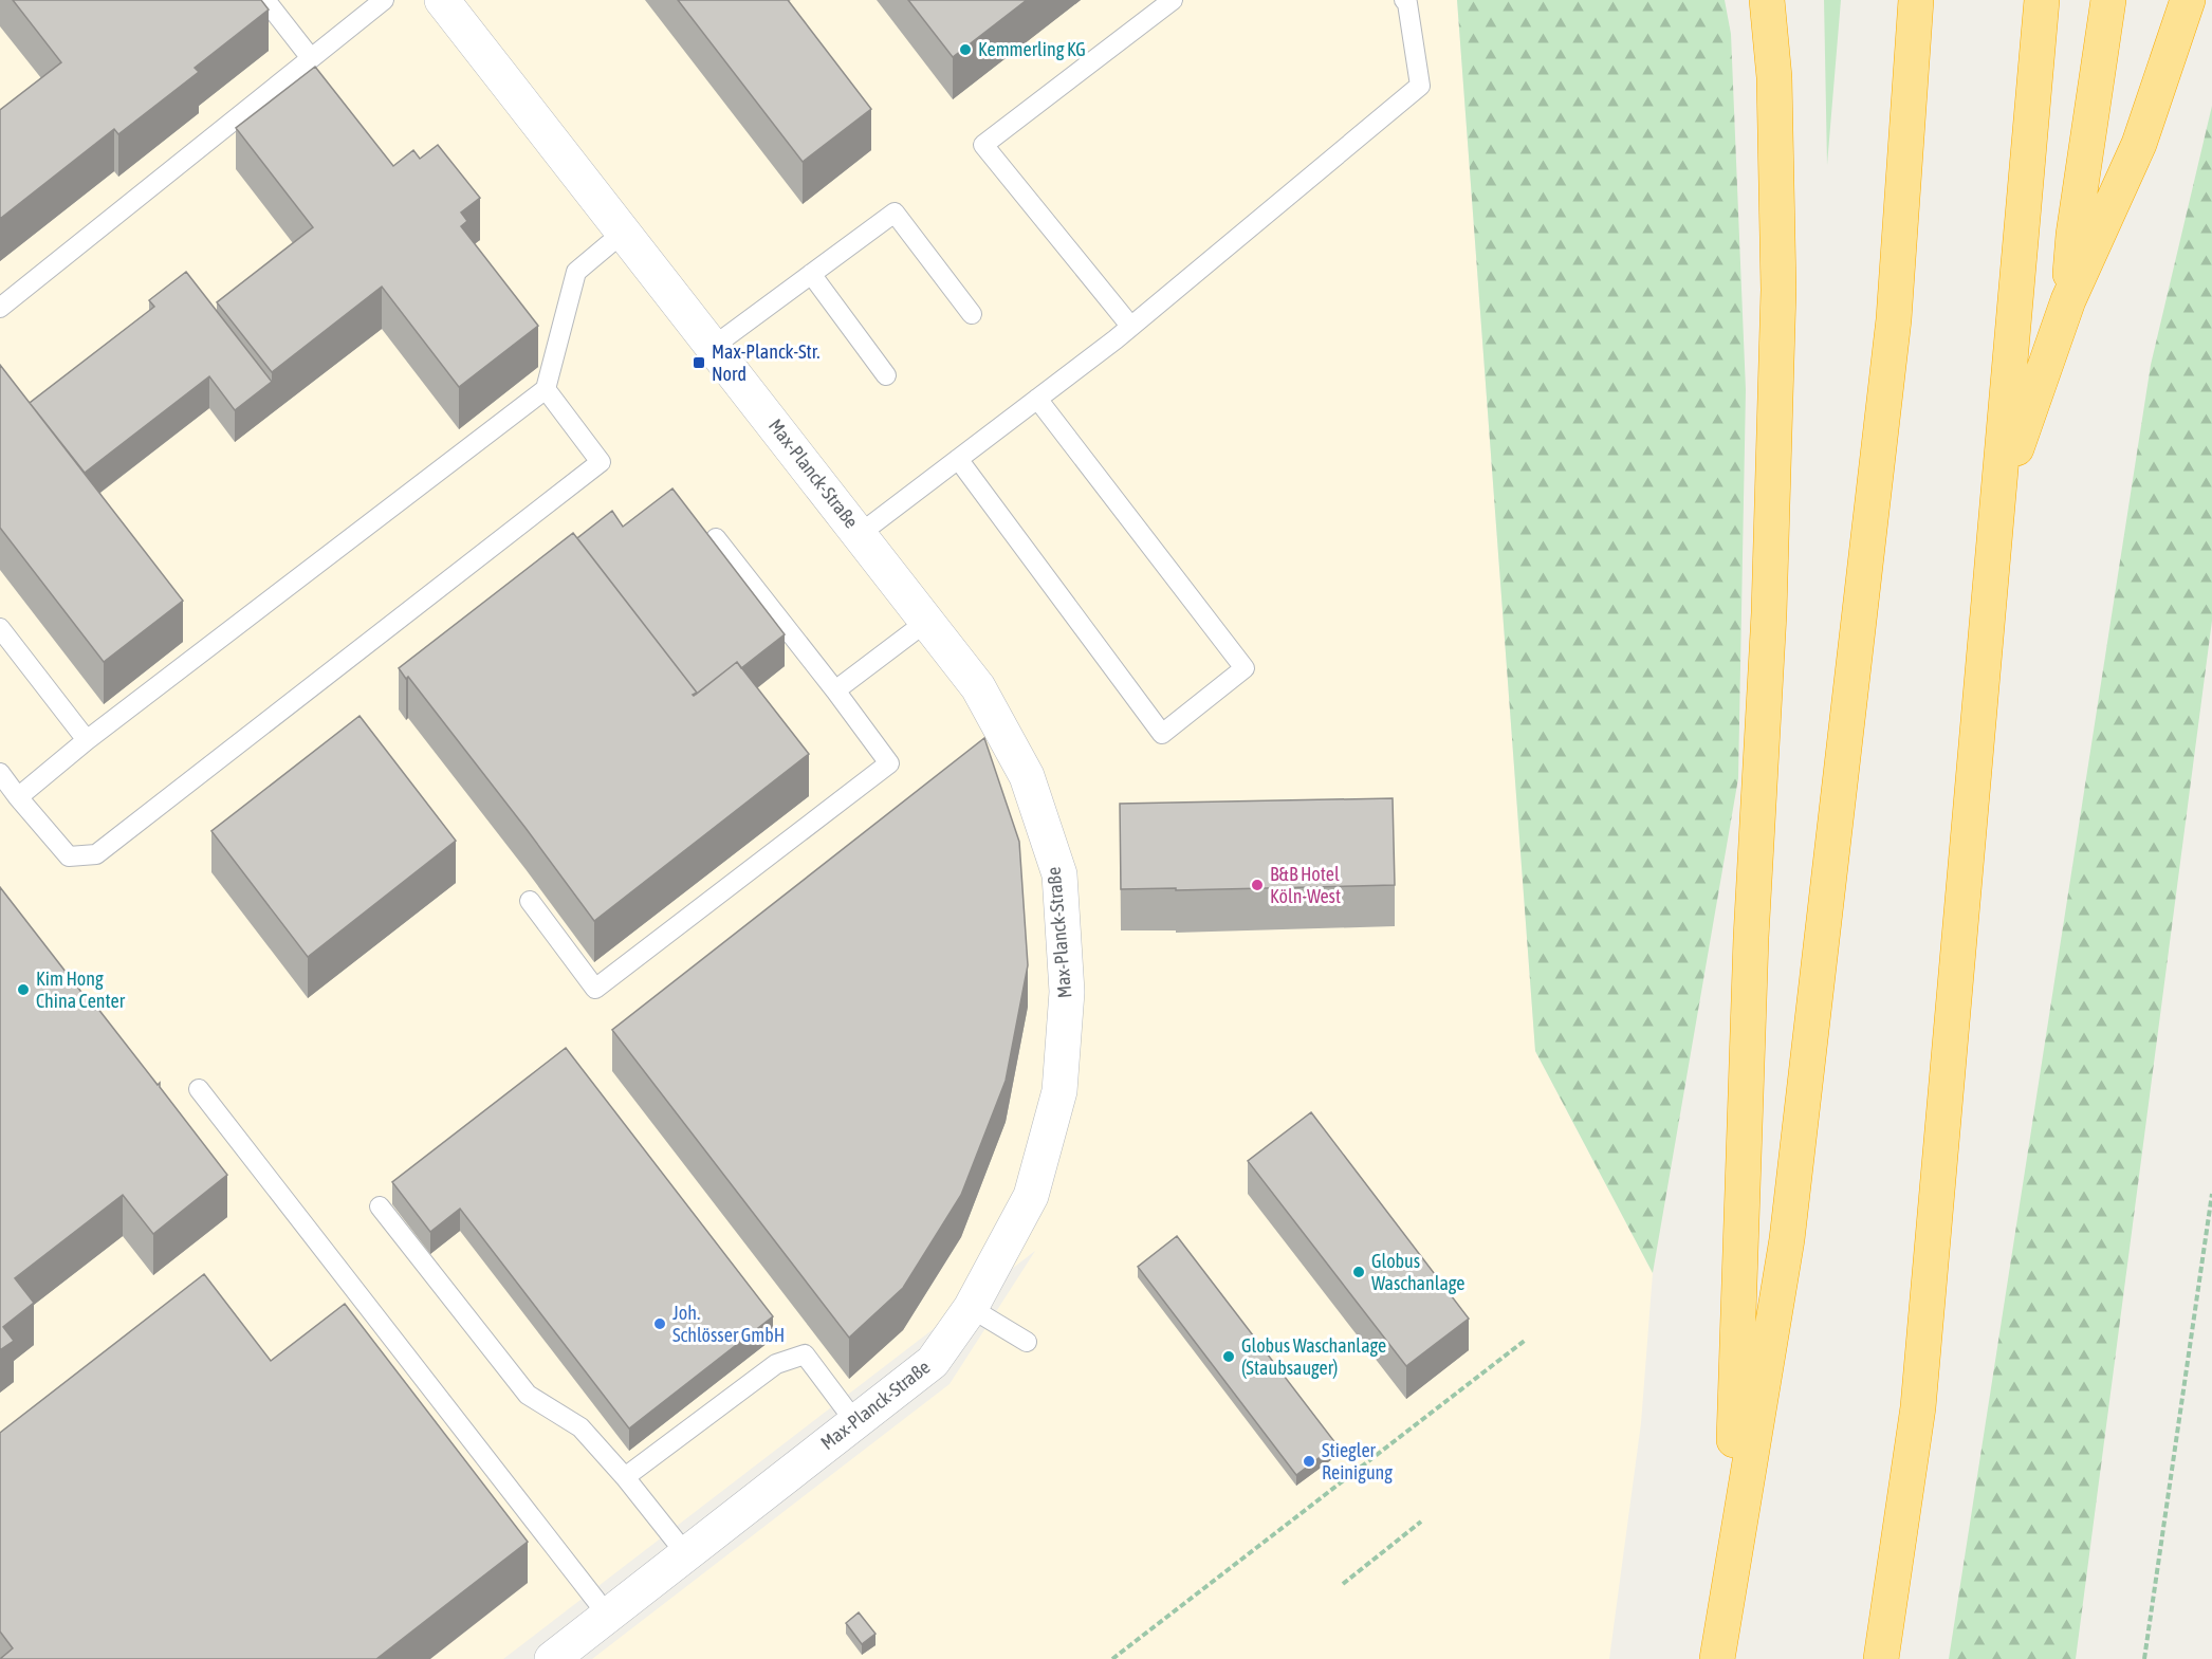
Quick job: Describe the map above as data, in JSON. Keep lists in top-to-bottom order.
{
  "streets": {
    "street": ["Max-Planck-Straße"]
  },
  "places": {
    "other": [
      "Kemmerling KG",
      "B&B Hotel Köln-West",
      "Kim Hong China Center",
      "Globus Waschanlage",
      "Joh. Schlösser GmbH",
      "Globus Waschanlage (Staubsauger)",
      "Stiegler Reinigung"
    ],
    "transit": ["Max-Planck-Str. Nord"]
  }
}
